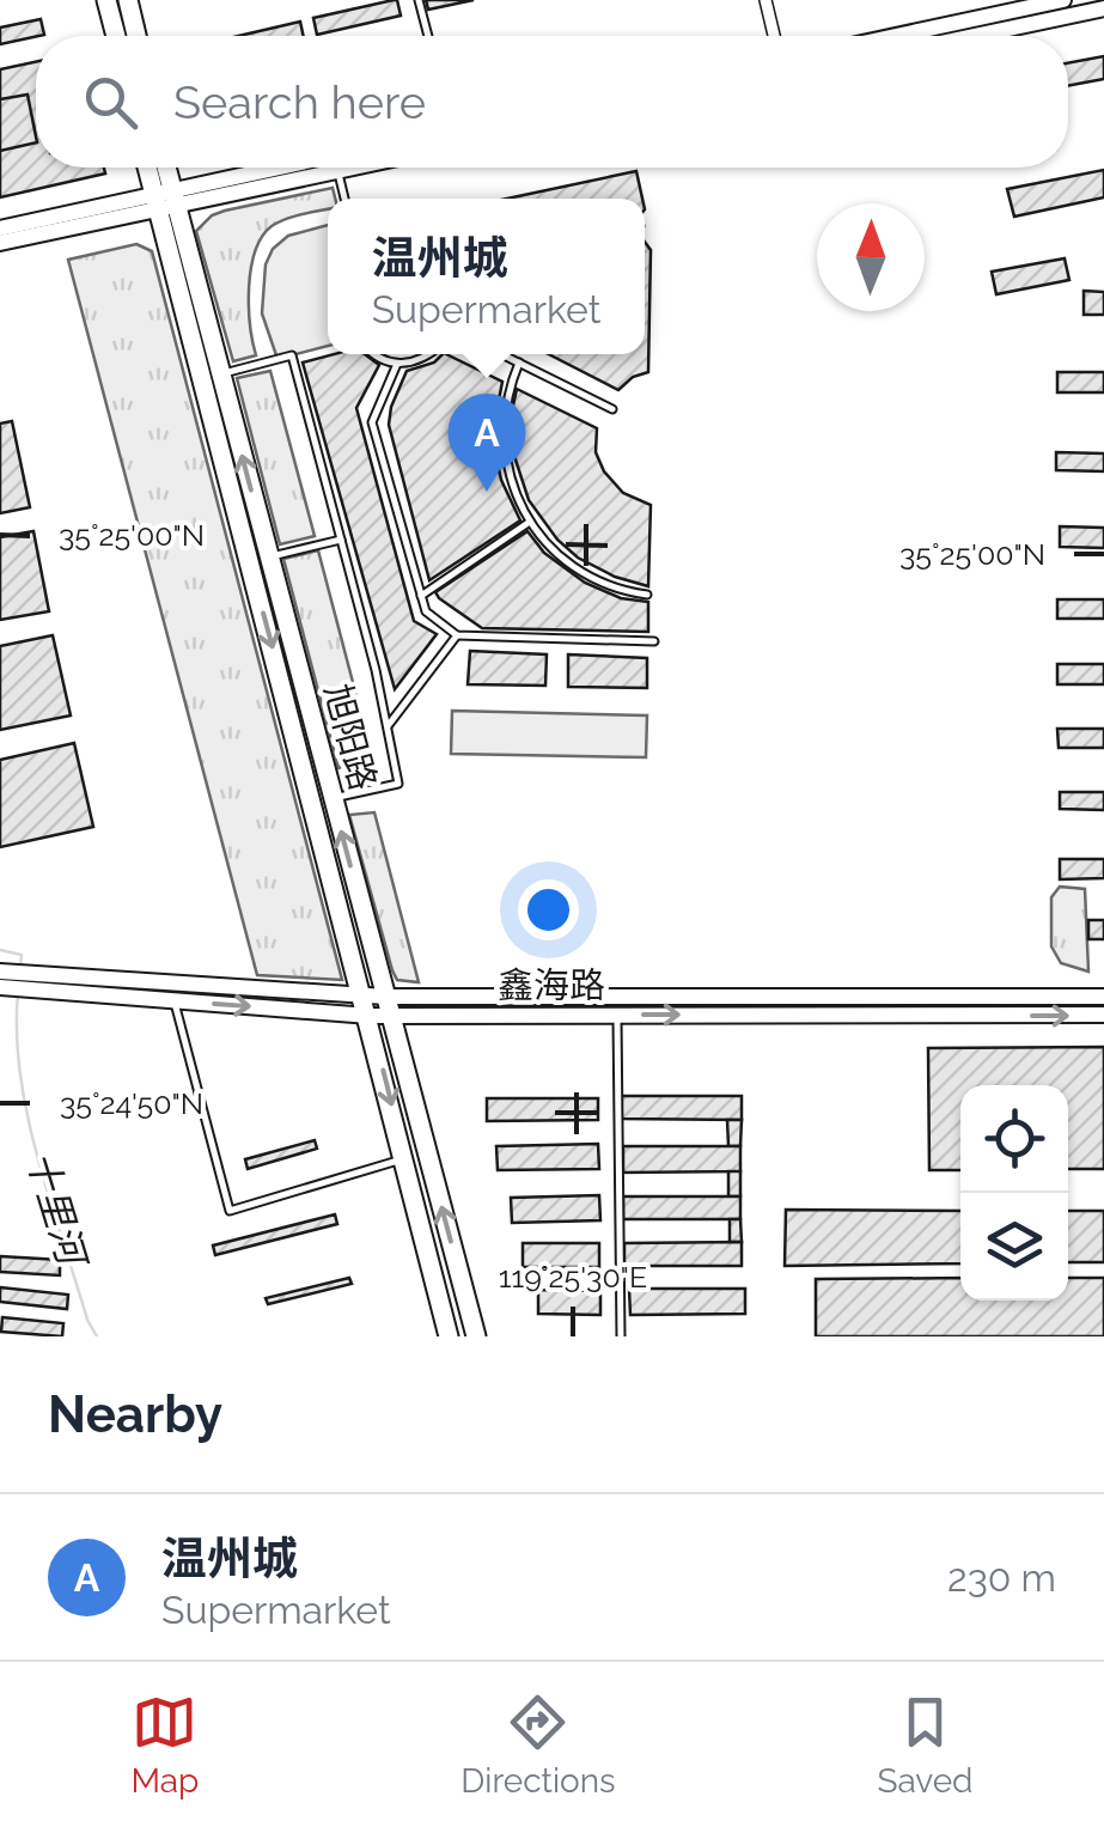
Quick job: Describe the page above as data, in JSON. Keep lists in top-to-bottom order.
{
  "streets": {
    "main road": ["旭阳路"],
    "street": ["鑫海路"]
  },
  "crossings": [
    ["旭阳路", "鑫海路"]
  ],
  "water": ["十里河"],
  "north": "top",
  "page": {
    "search": "Search here",
    "popup": ["温州城", "Supermarket"],
    "pins": "A",
    "heading": "Nearby",
    "list": [
      {
        "mark": "A",
        "name": "温州城",
        "note": "Supermarket",
        "value": "230 m"
      }
    ],
    "nav": ["Map", "Directions", "Saved"]
  },
  "coordinates": ["35°25'00\"N", "35°24'50\"N", "119°25'30\"E"]
}
